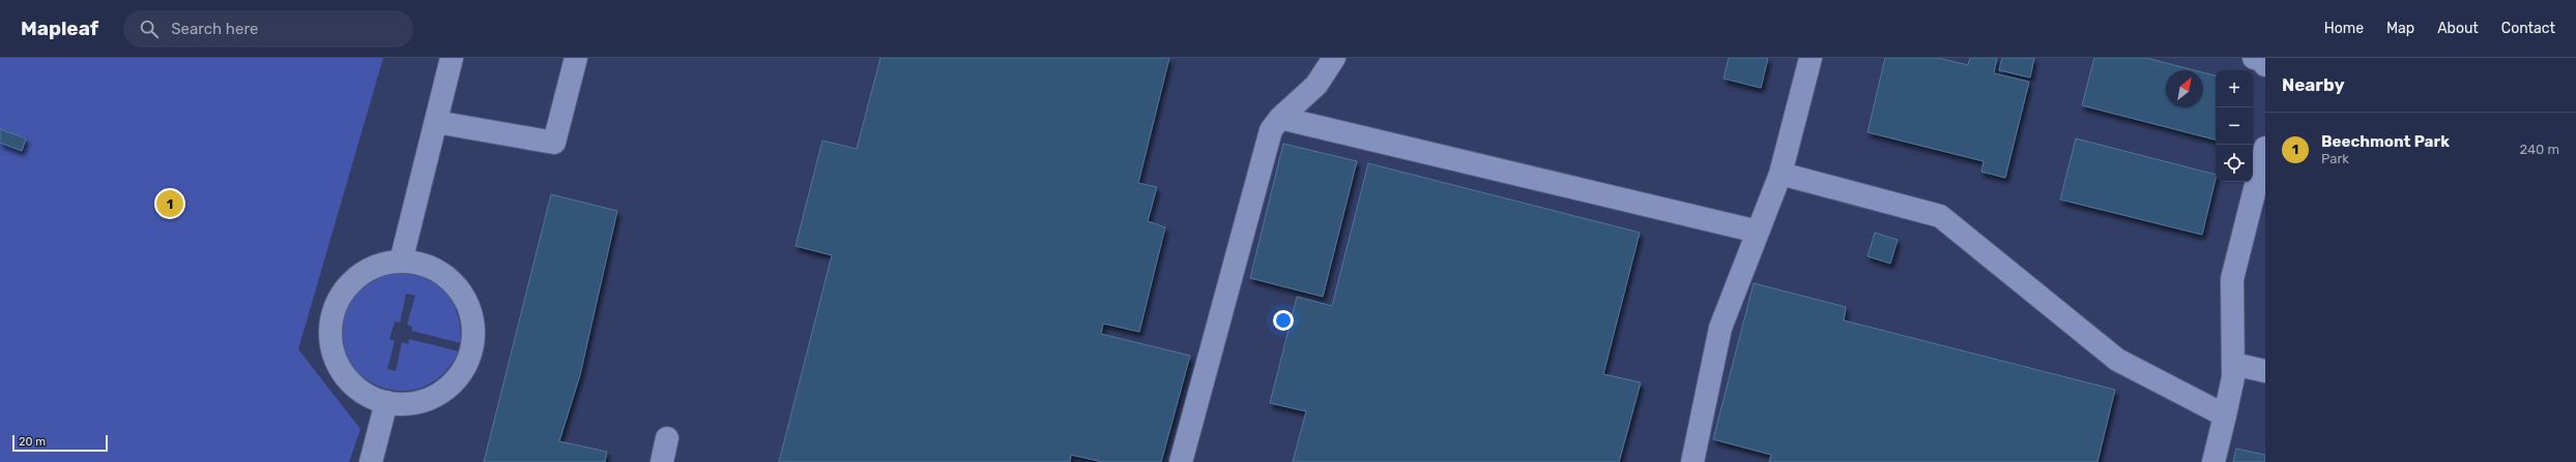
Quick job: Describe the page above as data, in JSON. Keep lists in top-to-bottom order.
{
  "scale_bar": "20 m",
  "north": "top right",
  "page": {
    "header": "Mapleaf",
    "search": "Search here",
    "nav": [
      "Home",
      "Map",
      "About",
      "Contact"
    ],
    "heading": "Nearby",
    "map_buttons": ["+", "−"],
    "list": [
      {
        "mark": "1",
        "name": "Beechmont Park",
        "note": "Park",
        "value": "240 m"
      }
    ],
    "pins": "1",
    "scale": "20 m"
  }
}
